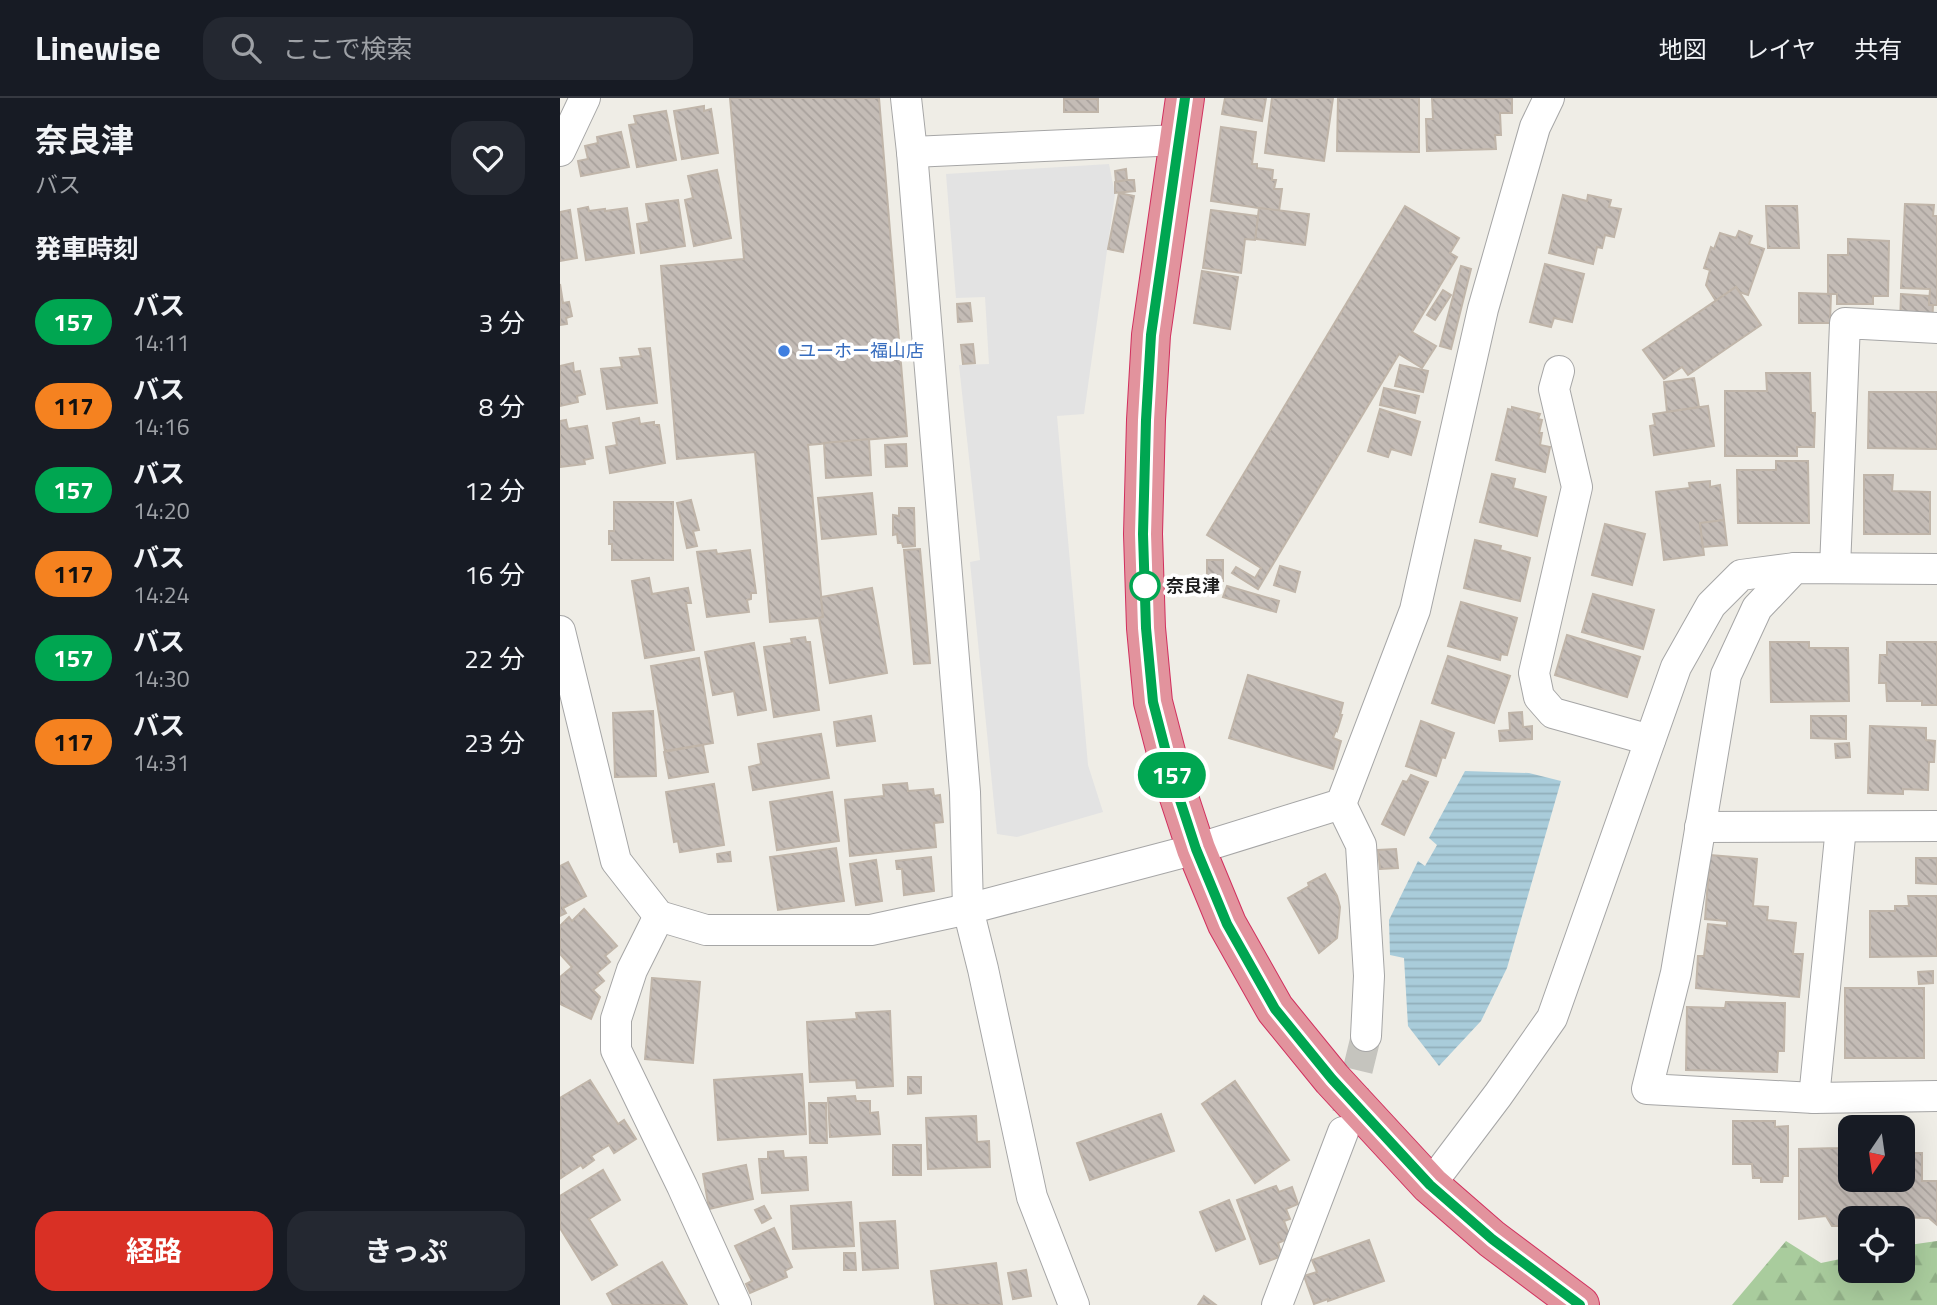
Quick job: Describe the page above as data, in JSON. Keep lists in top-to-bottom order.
{
  "places": ["ユーホー福山店", "奈良津"],
  "lines": ["bus line 157"],
  "north": "bottom",
  "page": {
    "header": "Linewise",
    "search": "ここで検索",
    "nav": ["地図", "レイヤ", "共有"],
    "heading": [
      ["奈良津", "バス"],
      "発車時刻"
    ],
    "on_map": "157",
    "list": [
      {
        "mark": "157",
        "name": "バス",
        "note": "14:11",
        "value": "3 分"
      },
      {
        "mark": "117",
        "name": "バス",
        "note": "14:16",
        "value": "8 分"
      },
      {
        "mark": "157",
        "name": "バス",
        "note": "14:20",
        "value": "12 分"
      },
      {
        "mark": "117",
        "name": "バス",
        "note": "14:24",
        "value": "16 分"
      },
      {
        "mark": "157",
        "name": "バス",
        "note": "14:30",
        "value": "22 分"
      },
      {
        "mark": "117",
        "name": "バス",
        "note": "14:31",
        "value": "23 分"
      }
    ],
    "buttons": ["経路", "きっぷ"]
  }
}
